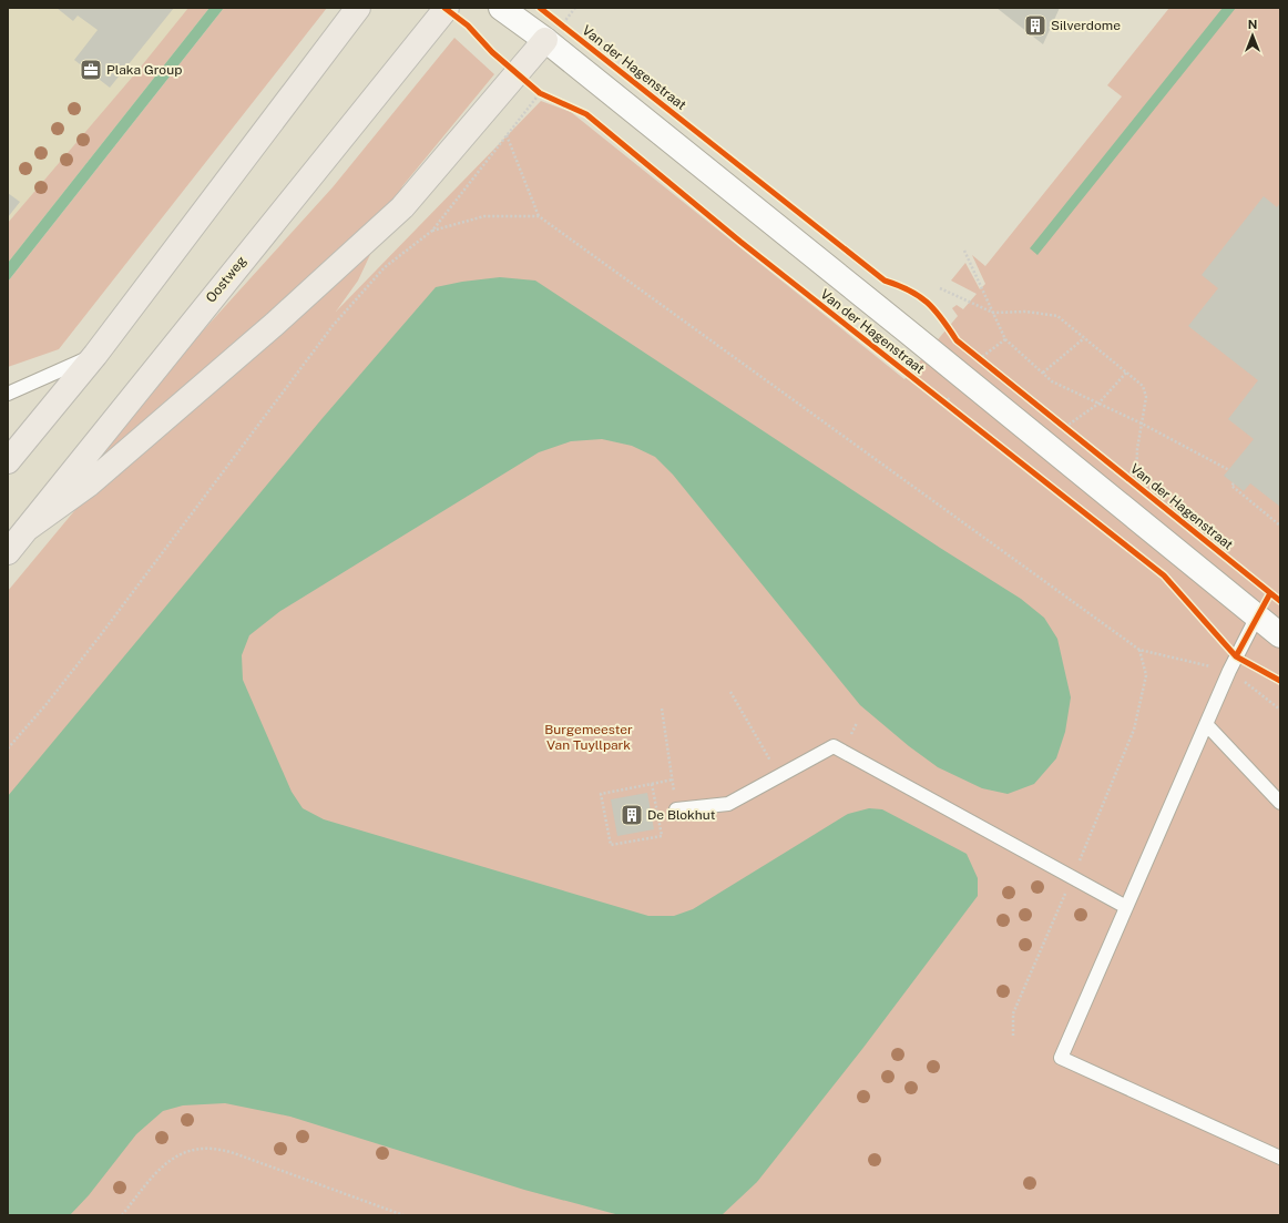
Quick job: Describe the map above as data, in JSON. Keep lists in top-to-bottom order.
{
  "streets": {
    "main road": ["Oostweg"],
    "street": ["Van der Hagenstraat"]
  },
  "parks": ["Burgemeester Van Tuyllpark"],
  "places": {
    "building": ["Silverdome", "De Blokhut"],
    "office": ["Plaka Group"]
  },
  "north": "top"
}
